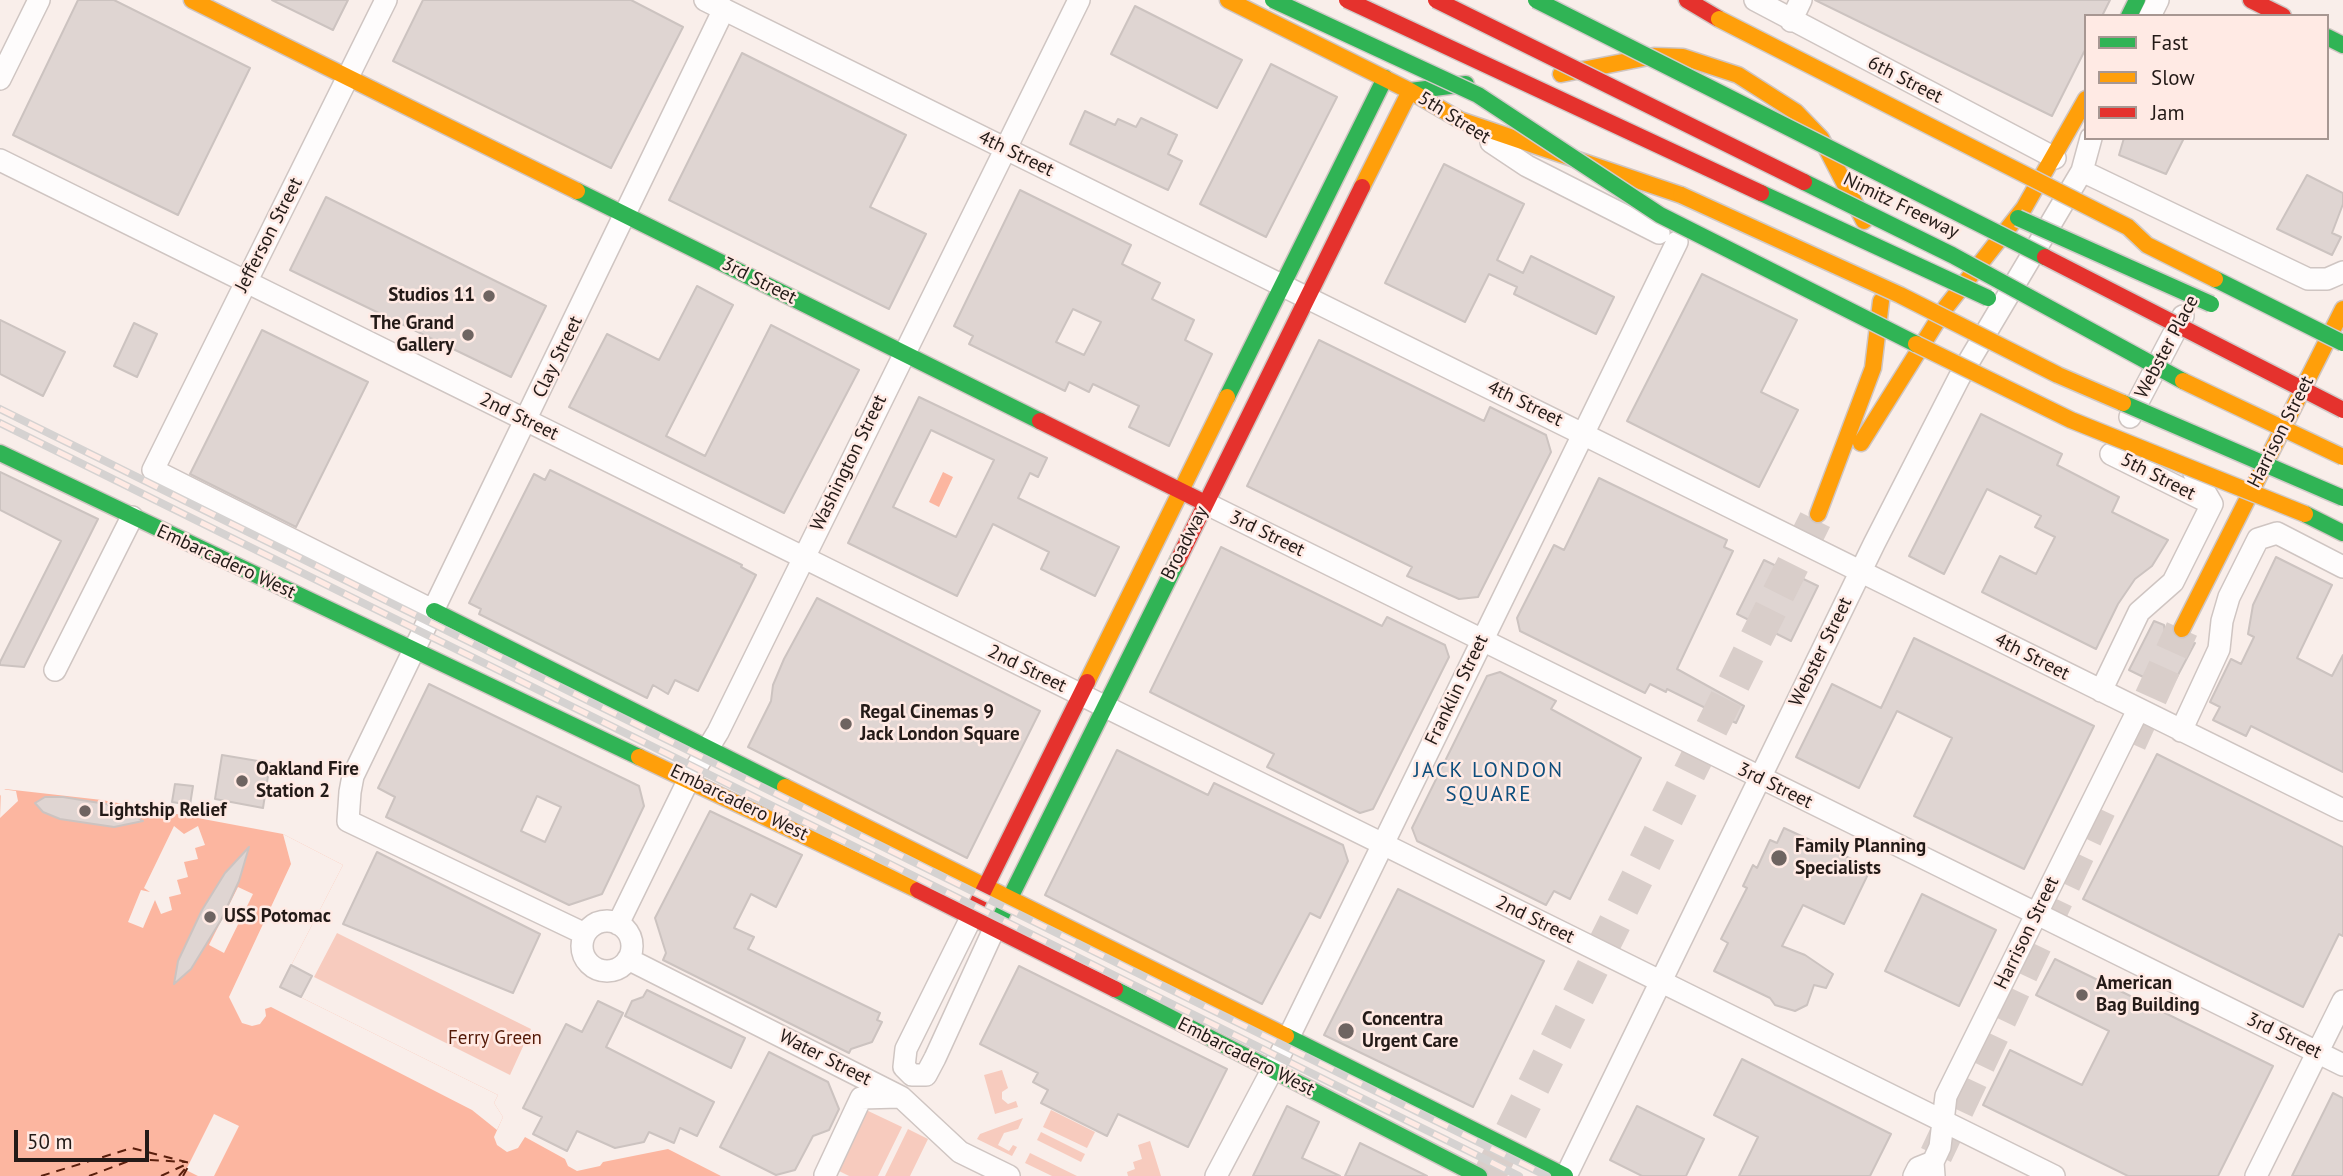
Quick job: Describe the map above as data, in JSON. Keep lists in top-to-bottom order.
{
  "streets": {
    "main road": [
      "5th Street",
      "Nimitz Freeway",
      "3rd Street",
      "Harrison Street",
      "Broadway",
      "Embarcadero West"
    ],
    "street": [
      "6th Street",
      "4th Street",
      "Jefferson Street",
      "Webster Place",
      "Clay Street",
      "2nd Street",
      "Washington Street",
      "Webster Street",
      "Franklin Street",
      "Water Street"
    ]
  },
  "crossings": [
    ["5th Street", "Webster Place"],
    ["5th Street", "Broadway"],
    ["5th Street", "Webster Street"],
    ["5th Street", "Franklin Street"],
    ["4th Street", "Clay Street"],
    ["4th Street", "Harrison Street"],
    ["4th Street", "Washington Street"],
    ["4th Street", "Broadway"],
    ["4th Street", "Webster Street"],
    ["4th Street", "Franklin Street"],
    ["Jefferson Street", "3rd Street"],
    ["Jefferson Street", "2nd Street"],
    ["Jefferson Street", "Embarcadero West"],
    ["3rd Street", "Clay Street"],
    ["3rd Street", "Harrison Street"],
    ["3rd Street", "Washington Street"],
    ["3rd Street", "Broadway"],
    ["3rd Street", "Webster Street"],
    ["3rd Street", "Franklin Street"],
    ["Clay Street", "2nd Street"],
    ["Clay Street", "Washington Street"],
    ["Clay Street", "Embarcadero West"],
    ["Clay Street", "Water Street"],
    ["2nd Street", "Harrison Street"],
    ["2nd Street", "Washington Street"],
    ["2nd Street", "Broadway"],
    ["2nd Street", "Webster Street"],
    ["2nd Street", "Franklin Street"],
    ["Washington Street", "Embarcadero West"],
    ["Washington Street", "Water Street"],
    ["Broadway", "Embarcadero West"],
    ["Broadway", "Water Street"],
    ["Embarcadero West", "Webster Street"],
    ["Embarcadero West", "Franklin Street"]
  ],
  "districts": ["JACK LONDON SQUARE"],
  "parks": ["Ferry Green"],
  "places": [
    "Studios 11",
    "The Grand Gallery",
    "Regal Cinemas 9 Jack London Square",
    "Oakland Fire Station 2",
    "Lightship Relief",
    "Family Planning Specialists",
    "USS Potomac",
    "American Bag Building",
    "Concentra Urgent Care"
  ],
  "legend": ["Fast", "Slow", "Jam"],
  "scale_bar": "50 m"
}
